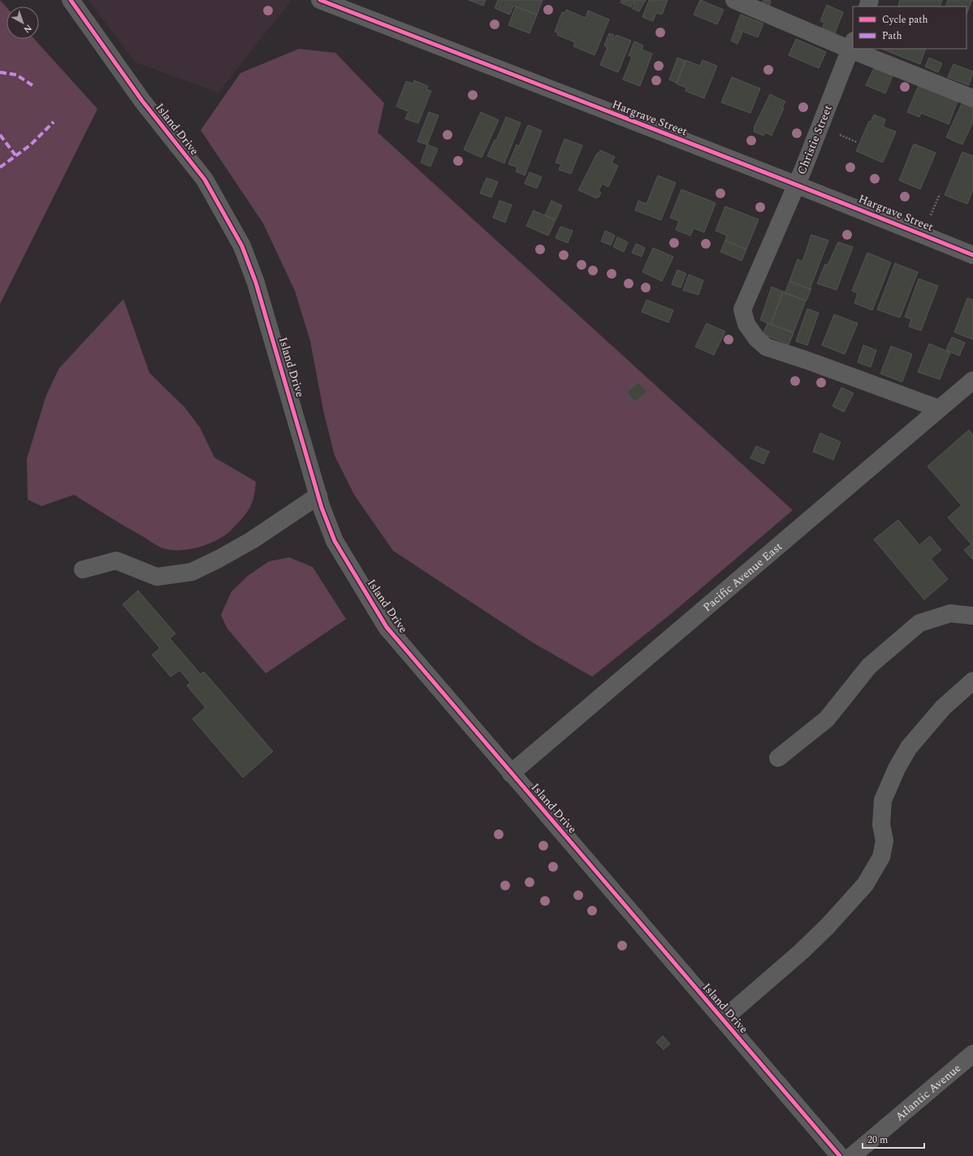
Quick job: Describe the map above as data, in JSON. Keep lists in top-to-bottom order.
{
  "streets": {
    "street": [
      "Hargrave Street",
      "Island Drive",
      "Christie Street",
      "Pacific Avenue East",
      "Atlantic Avenue"
    ]
  },
  "crossings": [
    ["Hargrave Street", "Christie Street"],
    ["Island Drive", "Pacific Avenue East"],
    ["Christie Street", "Pacific Avenue East"]
  ],
  "legend": ["Cycle path", "Path"],
  "scale_bar": "20 m",
  "north": "bottom right"
}
